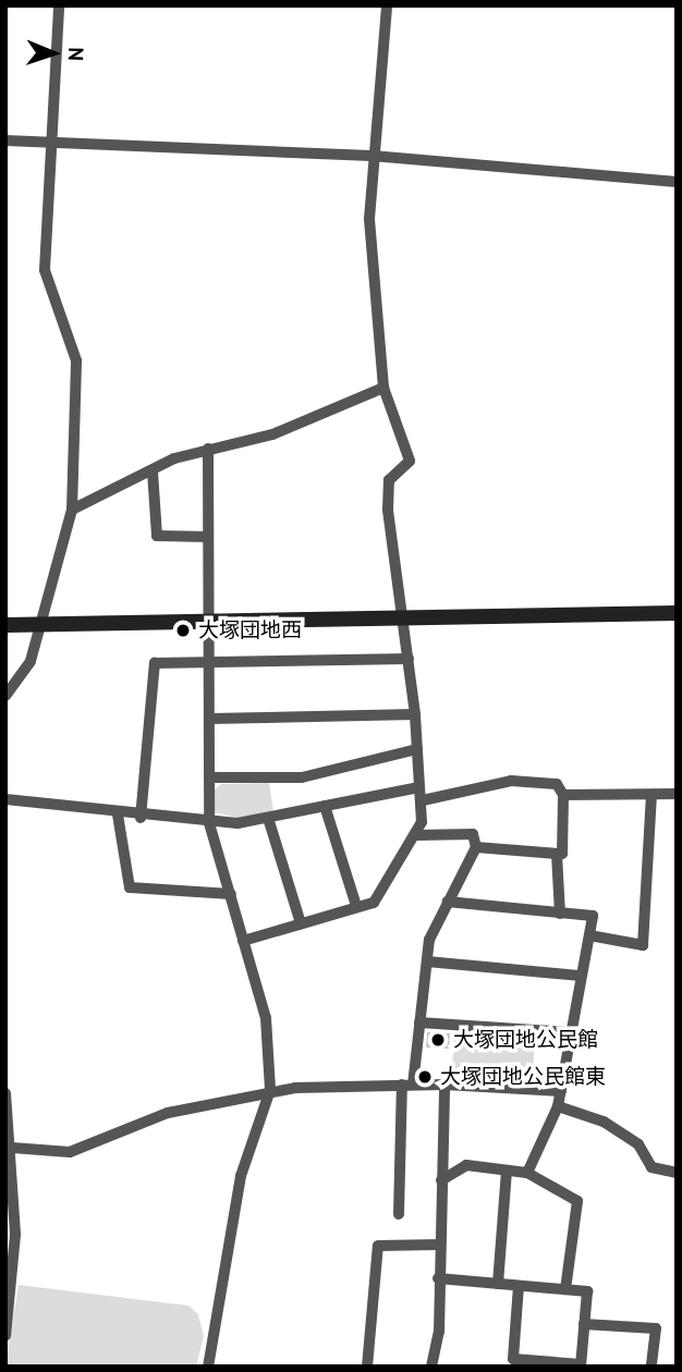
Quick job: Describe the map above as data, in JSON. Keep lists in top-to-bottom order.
{
  "places": ["大塚団地西", "大塚団地公民館", "大塚団地公民館東"],
  "north": "right"
}
